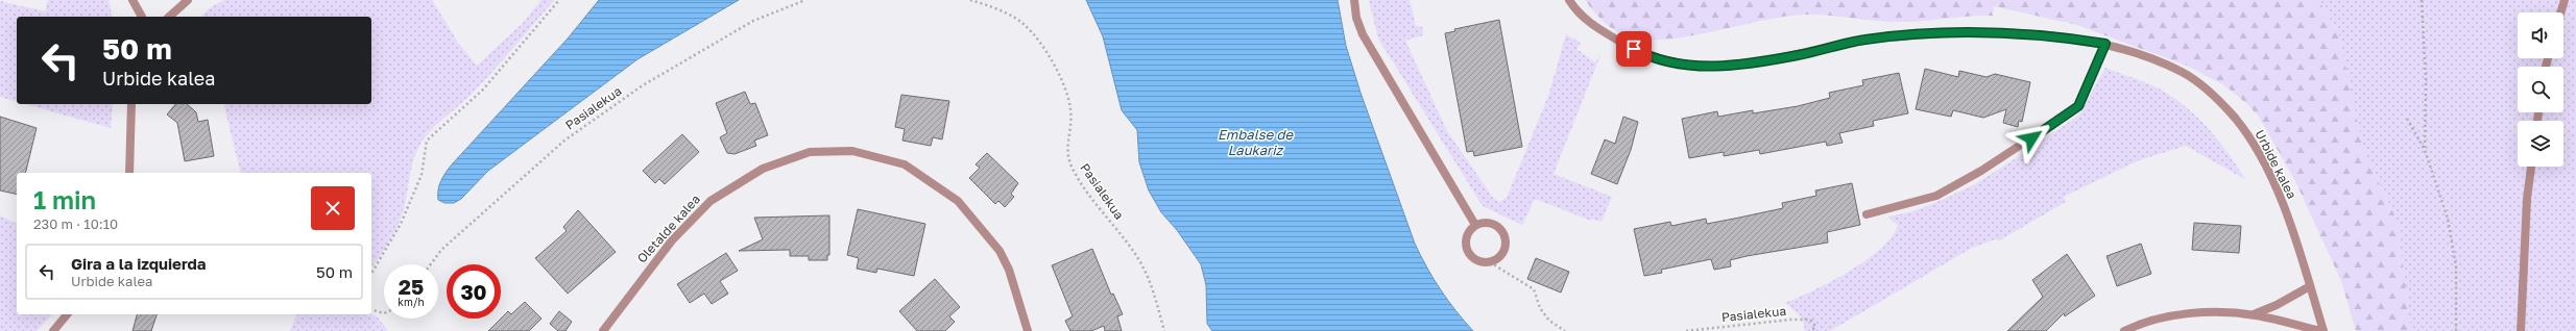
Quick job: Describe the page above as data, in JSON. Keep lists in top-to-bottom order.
{
  "streets": {
    "street": ["Urbide kalea", "Oletalde kalea"],
    "path": ["Pasialekua"]
  },
  "water": ["Embalse de Laukariz"],
  "page": {
    "turn": ["50 m", "Urbide kalea"],
    "heading": ["1 min", "230 m · 10:10"],
    "list": [
      {
        "name": "Gira a la izquierda",
        "note": "Urbide kalea",
        "value": "50 m"
      }
    ],
    "speed": "25 km/h",
    "limit": "30"
  }
}
